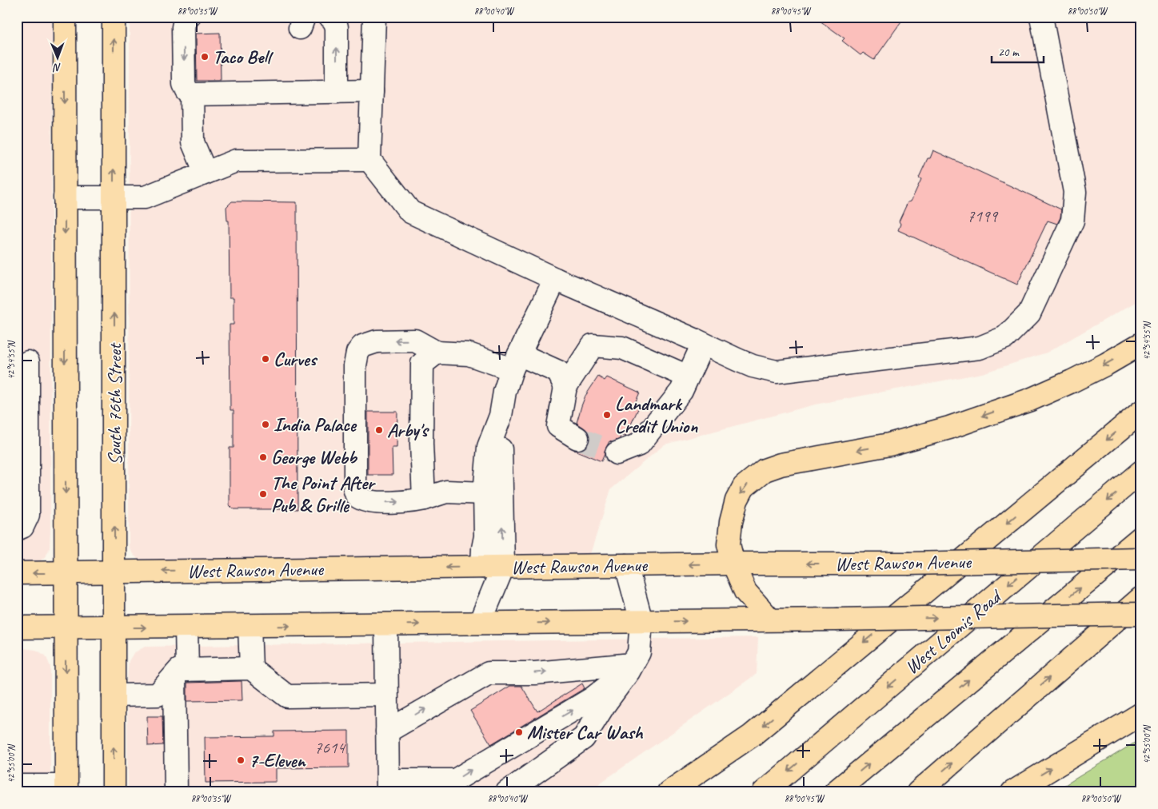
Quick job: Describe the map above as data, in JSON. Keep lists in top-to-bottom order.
{
  "streets": {
    "main road": ["South 76th Street", "West Rawson Avenue", "West Loomis Road"]
  },
  "crossings": [
    ["South 76th Street", "West Rawson Avenue"]
  ],
  "places": [
    "Taco Bell",
    "Curves",
    "Landmark Credit Union",
    "India Palace",
    "Arby's",
    "George Webb",
    "The Point After Pub & Grille",
    "Mister Car Wash",
    "7-Eleven"
  ],
  "house_numbers": ["7199", "7614"],
  "scale_bar": "20 m",
  "north": "bottom",
  "coordinates": [
    "88°00'35\"W",
    "88°00'40\"W",
    "88°00'45\"W",
    "88°00'50\"W",
    "42°54'55\"N",
    "42°55'00\"N"
  ]
}
